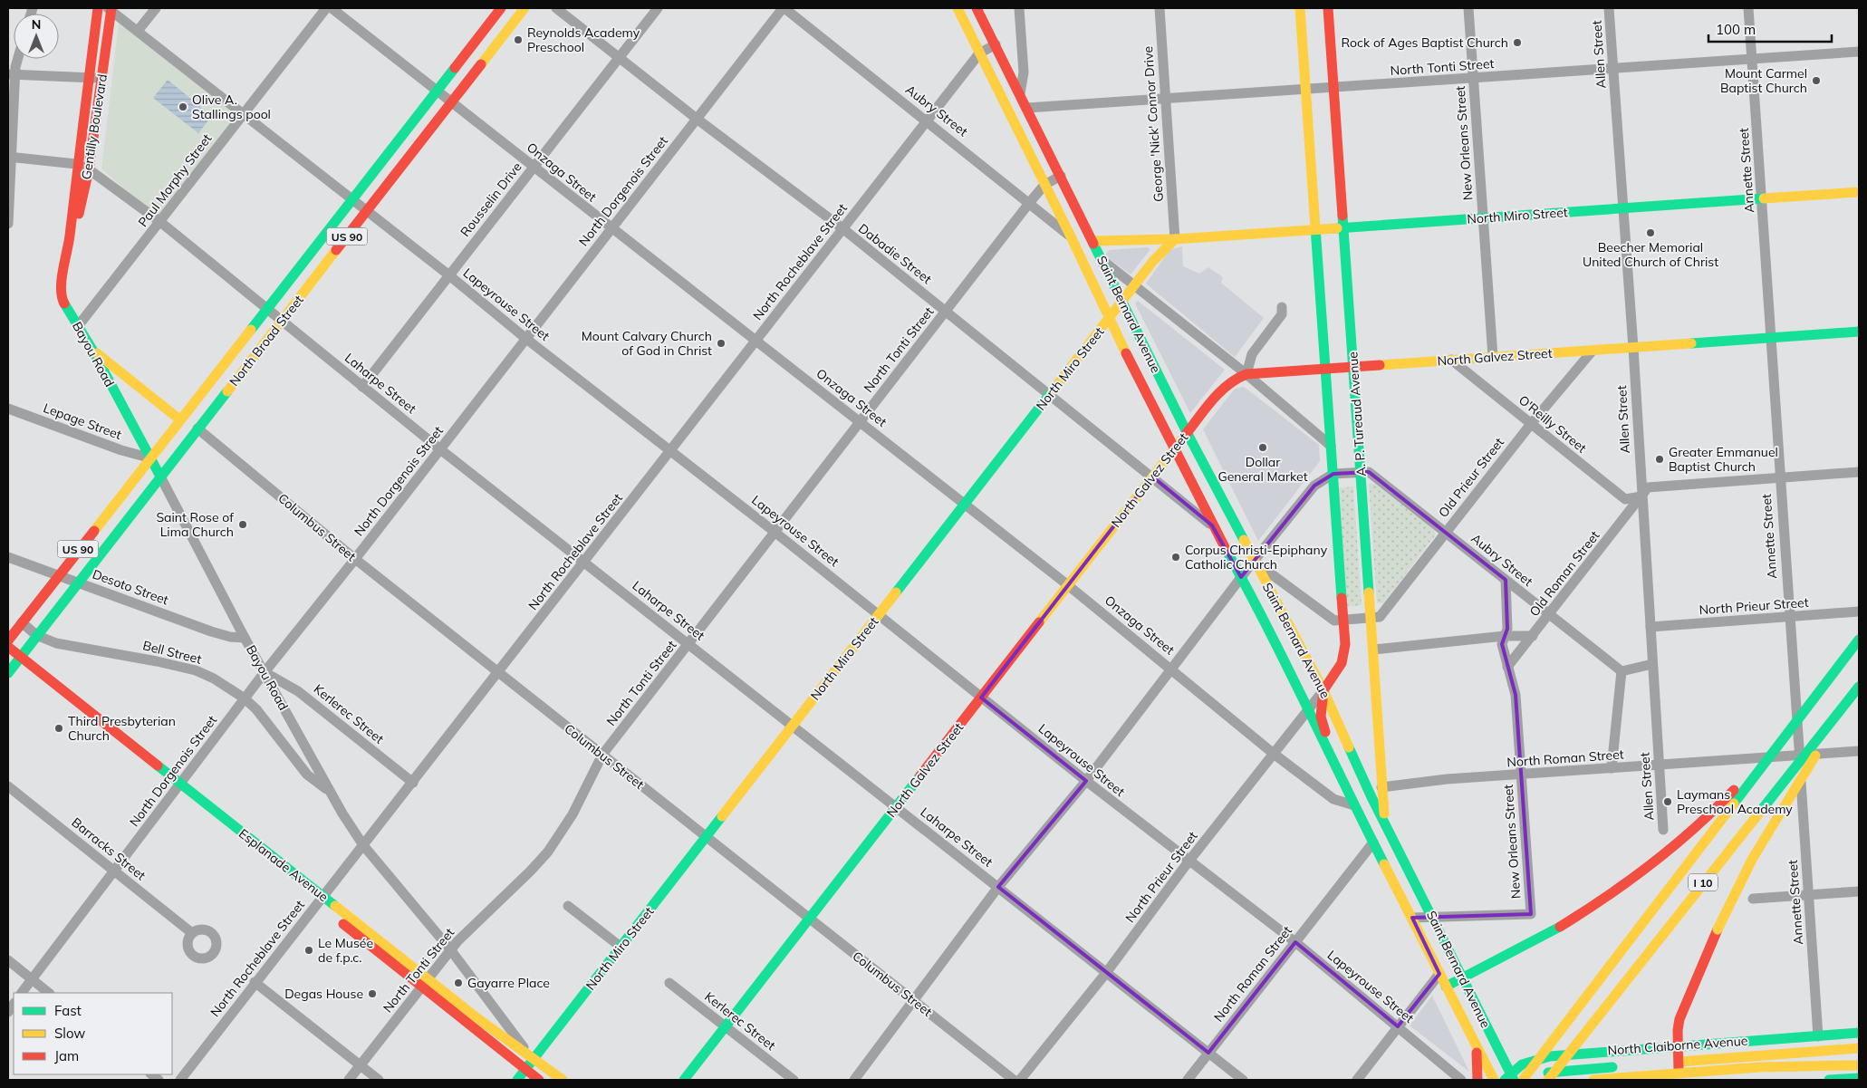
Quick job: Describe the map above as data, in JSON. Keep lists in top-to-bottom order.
{
  "streets": {
    "main road": [
      "Gentilly Boulevard",
      "North Miro Street",
      "US 90",
      "Saint Bernard Avenue",
      "North Broad Street",
      "Bayou Road",
      "North Galvez Street",
      "A. P. Tureaud Avenue",
      "Esplanade Avenue",
      "I 10",
      "North Claiborne Avenue"
    ],
    "street": [
      "Allen Street",
      "North Tonti Street",
      "Aubry Street",
      "George 'Nick' Connor Drive",
      "New Orleans Street",
      "Annette Street",
      "Onzaga Street",
      "Paul Morphy Street",
      "North Dorgenois Street",
      "Rousselin Drive",
      "Dabadie Street",
      "North Rocheblave Street",
      "Lapeyrouse Street",
      "Laharpe Street",
      "Lepage Street",
      "O'Reilly Street",
      "Old Prieur Street",
      "Columbus Street",
      "Old Roman Street",
      "Desoto Street",
      "North Prieur Street",
      "Bell Street",
      "Kerlerec Street",
      "North Roman Street",
      "Barracks Street"
    ]
  },
  "crossings": [
    ["Allen Street", "North Tonti Street"],
    ["Allen Street", "North Miro Street"],
    ["Allen Street", "North Galvez Street"],
    ["Allen Street", "O'Reilly Street"],
    ["Allen Street", "Old Roman Street"],
    ["Allen Street", "North Prieur Street"],
    ["Allen Street", "North Roman Street"],
    ["North Tonti Street", "Aubry Street"],
    ["North Tonti Street", "George 'Nick' Connor Drive"],
    ["North Tonti Street", "New Orleans Street"],
    ["North Tonti Street", "Annette Street"],
    ["North Tonti Street", "Onzaga Street"],
    ["North Tonti Street", "Dabadie Street"],
    ["North Tonti Street", "Lapeyrouse Street"],
    ["North Tonti Street", "Saint Bernard Avenue"],
    ["North Tonti Street", "Bayou Road"],
    ["North Tonti Street", "Laharpe Street"],
    ["North Tonti Street", "A. P. Tureaud Avenue"],
    ["North Tonti Street", "Columbus Street"],
    ["North Tonti Street", "Esplanade Avenue"],
    ["Aubry Street", "New Orleans Street"],
    ["Aubry Street", "North Dorgenois Street"],
    ["Aubry Street", "North Rocheblave Street"],
    ["Aubry Street", "Saint Bernard Avenue"],
    ["Aubry Street", "A. P. Tureaud Avenue"],
    ["Aubry Street", "Old Prieur Street"],
    ["Aubry Street", "Old Roman Street"],
    ["George 'Nick' Connor Drive", "North Miro Street"],
    ["Gentilly Boulevard", "Lapeyrouse Street"],
    ["Gentilly Boulevard", "Bayou Road"],
    ["Gentilly Boulevard", "Laharpe Street"],
    ["New Orleans Street", "North Miro Street"],
    ["New Orleans Street", "Saint Bernard Avenue"],
    ["New Orleans Street", "North Galvez Street"],
    ["New Orleans Street", "Old Roman Street"],
    ["New Orleans Street", "North Roman Street"],
    ["Annette Street", "North Miro Street"],
    ["Annette Street", "North Galvez Street"],
    ["Annette Street", "North Prieur Street"],
    ["Annette Street", "North Roman Street"],
    ["Annette Street", "North Claiborne Avenue"],
    ["Onzaga Street", "North Dorgenois Street"],
    ["Onzaga Street", "Rousselin Drive"],
    ["Onzaga Street", "North Miro Street"],
    ["Onzaga Street", "North Rocheblave Street"],
    ["Onzaga Street", "Saint Bernard Avenue"],
    ["Onzaga Street", "North Broad Street"],
    ["Onzaga Street", "North Galvez Street"],
    ["Onzaga Street", "North Prieur Street"],
    ["Paul Morphy Street", "Lapeyrouse Street"],
    ["Paul Morphy Street", "Bayou Road"],
    ["Paul Morphy Street", "Laharpe Street"],
    ["North Dorgenois Street", "Dabadie Street"],
    ["North Dorgenois Street", "Lapeyrouse Street"],
    ["North Dorgenois Street", "Bayou Road"],
    ["North Dorgenois Street", "Laharpe Street"],
    ["North Dorgenois Street", "Columbus Street"],
    ["North Dorgenois Street", "Bell Street"],
    ["North Dorgenois Street", "Kerlerec Street"],
    ["North Dorgenois Street", "Barracks Street"],
    ["North Dorgenois Street", "Esplanade Avenue"],
    ["Rousselin Drive", "Dabadie Street"],
    ["Rousselin Drive", "Lapeyrouse Street"],
    ["Rousselin Drive", "Laharpe Street"],
    ["North Miro Street", "Dabadie Street"],
    ["North Miro Street", "Lapeyrouse Street"],
    ["North Miro Street", "Saint Bernard Avenue"],
    ["North Miro Street", "Bayou Road"],
    ["North Miro Street", "Laharpe Street"],
    ["North Miro Street", "A. P. Tureaud Avenue"],
    ["North Miro Street", "Columbus Street"],
    ["North Miro Street", "Esplanade Avenue"],
    ["Dabadie Street", "North Rocheblave Street"],
    ["Dabadie Street", "Saint Bernard Avenue"],
    ["Dabadie Street", "North Galvez Street"],
    ["North Rocheblave Street", "Lapeyrouse Street"],
    ["North Rocheblave Street", "Saint Bernard Avenue"],
    ["North Rocheblave Street", "Bayou Road"],
    ["North Rocheblave Street", "Laharpe Street"],
    ["North Rocheblave Street", "Columbus Street"],
    ["North Rocheblave Street", "Kerlerec Street"],
    ["North Rocheblave Street", "Esplanade Avenue"],
    ["Lapeyrouse Street", "North Broad Street"],
    ["Lapeyrouse Street", "North Galvez Street"],
    ["Lapeyrouse Street", "North Prieur Street"],
    ["Lapeyrouse Street", "North Roman Street"],
    ["Saint Bernard Avenue", "North Galvez Street"],
    ["Saint Bernard Avenue", "A. P. Tureaud Avenue"],
    ["Saint Bernard Avenue", "North Prieur Street"],
    ["Saint Bernard Avenue", "North Roman Street"],
    ["Saint Bernard Avenue", "North Claiborne Avenue"],
    ["North Broad Street", "Bayou Road"],
    ["North Broad Street", "Laharpe Street"],
    ["North Broad Street", "Lepage Street"],
    ["North Broad Street", "Columbus Street"],
    ["North Broad Street", "Desoto Street"],
    ["North Broad Street", "Bell Street"],
    ["North Broad Street", "Esplanade Avenue"],
    ["Bayou Road", "Lepage Street"],
    ["Bayou Road", "Desoto Street"],
    ["Bayou Road", "Bell Street"],
    ["Bayou Road", "Kerlerec Street"],
    ["Bayou Road", "Esplanade Avenue"],
    ["North Galvez Street", "Laharpe Street"],
    ["North Galvez Street", "A. P. Tureaud Avenue"],
    ["North Galvez Street", "O'Reilly Street"],
    ["North Galvez Street", "Old Prieur Street"],
    ["North Galvez Street", "Columbus Street"],
    ["North Galvez Street", "Kerlerec Street"],
    ["Laharpe Street", "North Prieur Street"],
    ["Laharpe Street", "North Roman Street"],
    ["A. P. Tureaud Avenue", "Old Prieur Street"],
    ["A. P. Tureaud Avenue", "North Roman Street"],
    ["O'Reilly Street", "Old Prieur Street"],
    ["O'Reilly Street", "Old Roman Street"]
  ],
  "places": [
    "Reynolds Academy Preschool",
    "Rock of Ages Baptist Church",
    "Mount Carmel Baptist Church",
    "Olive A. Stallings pool",
    "Beecher Memorial United Church of Christ",
    "Mount Calvary Church of God in Christ",
    "Dollar General Market",
    "Greater Emmanuel Baptist Church",
    "Saint Rose of Lima Church",
    "Corpus Christi-Epiphany Catholic Church",
    "Third Presbyterian Church",
    "Laymans Preschool Academy",
    "Le Musée de f.p.c.",
    "Gayarre Place",
    "Degas House"
  ],
  "legend": ["Fast", "Slow", "Jam"],
  "scale_bar": "100 m",
  "north": "top"
}
